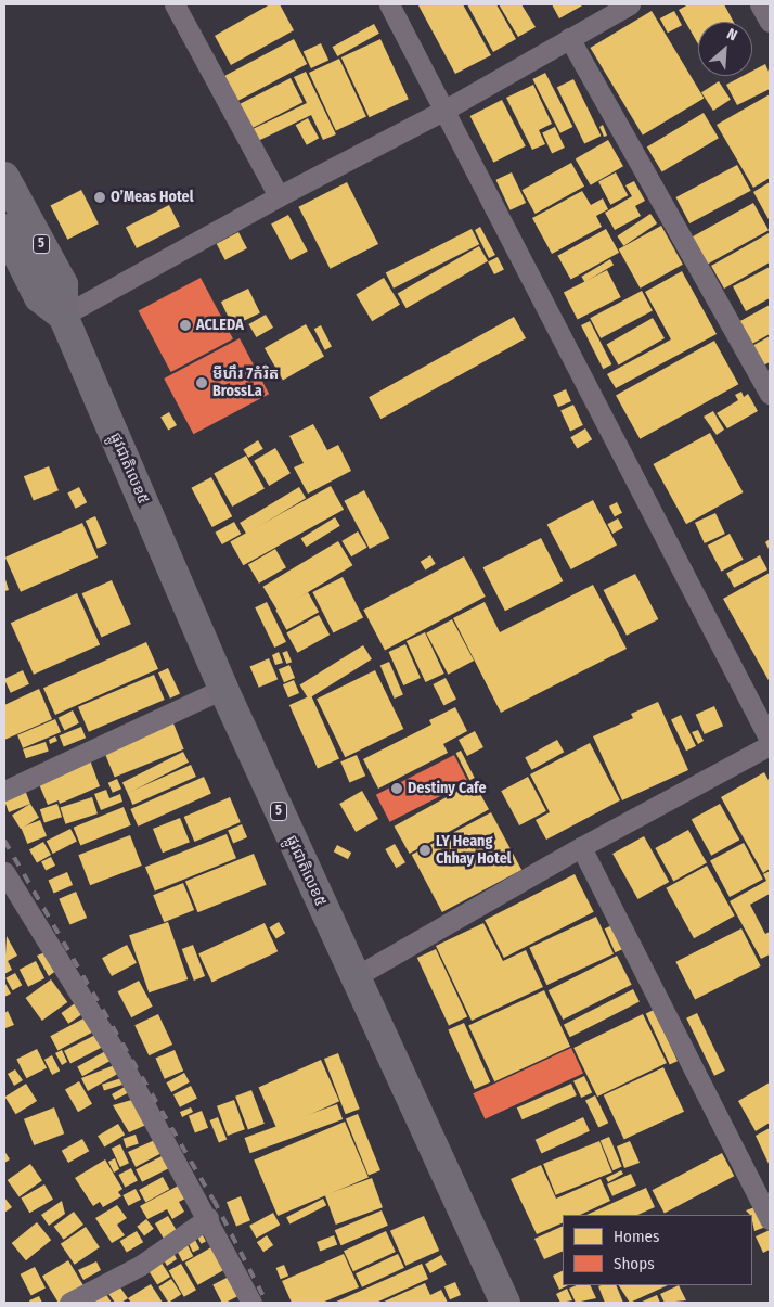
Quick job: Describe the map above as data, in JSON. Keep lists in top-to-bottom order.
{
  "streets": {
    "highway": ["5", "ផ្លូវជាតិលេខ៥"]
  },
  "crossings": [
    ["5", "ផ្លូវជាតិលេខ៥"]
  ],
  "places": [
    "O’Meas Hotel",
    "ACLEDA",
    "មីហឹរ 7កំរិត BrossLa",
    "Destiny Cafe",
    "LY Heang Chhay Hotel"
  ],
  "legend": ["Homes", "Shops"],
  "north": "top right"
}
